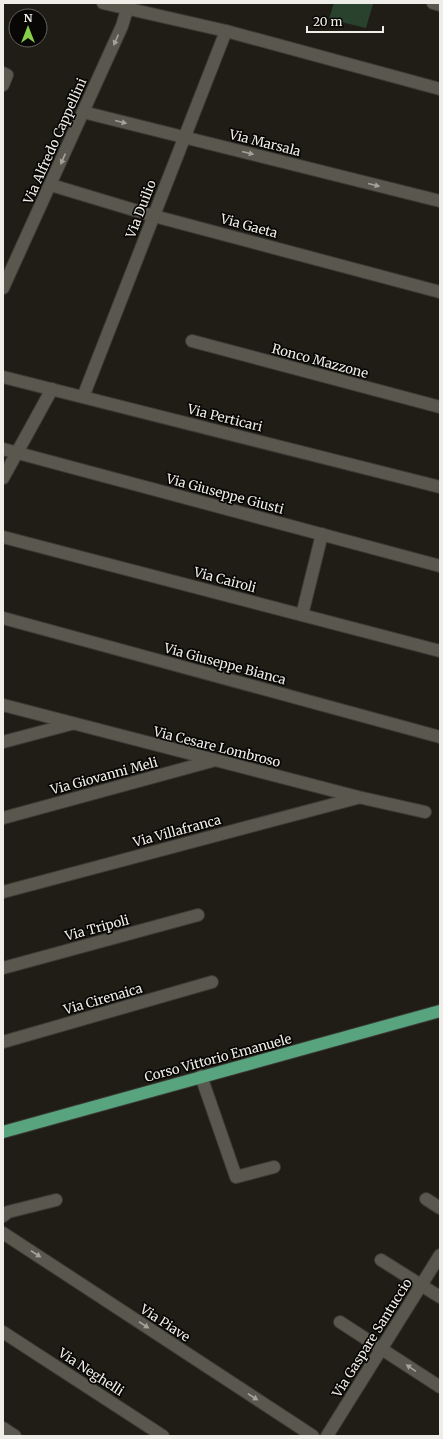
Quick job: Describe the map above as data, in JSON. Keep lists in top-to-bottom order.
{
  "streets": {
    "main road": ["Corso Vittorio Emanuele"],
    "street": [
      "Via Alfredo Cappellini",
      "Via Marsala",
      "Via Duilio",
      "Via Gaeta",
      "Ronco Mazzone",
      "Via Perticari",
      "Via Giuseppe Giusti",
      "Via Cairoli",
      "Via Giuseppe Bianca",
      "Via Cesare Lombroso",
      "Via Giovanni Meli",
      "Via Villafranca",
      "Via Tripoli",
      "Via Cirenaica",
      "Via Piave",
      "Via Gaspare Santuccio",
      "Via Neghelli"
    ]
  },
  "crossings": [
    ["Via Alfredo Cappellini", "Via Marsala"],
    ["Via Alfredo Cappellini", "Via Gaeta"],
    ["Via Marsala", "Via Duilio"],
    ["Via Duilio", "Via Gaeta"],
    ["Via Duilio", "Via Perticari"],
    ["Via Cesare Lombroso", "Via Giovanni Meli"],
    ["Via Cesare Lombroso", "Via Villafranca"]
  ],
  "one_way": ["Via Alfredo Cappellini", "Via Marsala", "Via Piave"],
  "scale_bar": "20 m",
  "north": "top"
}
